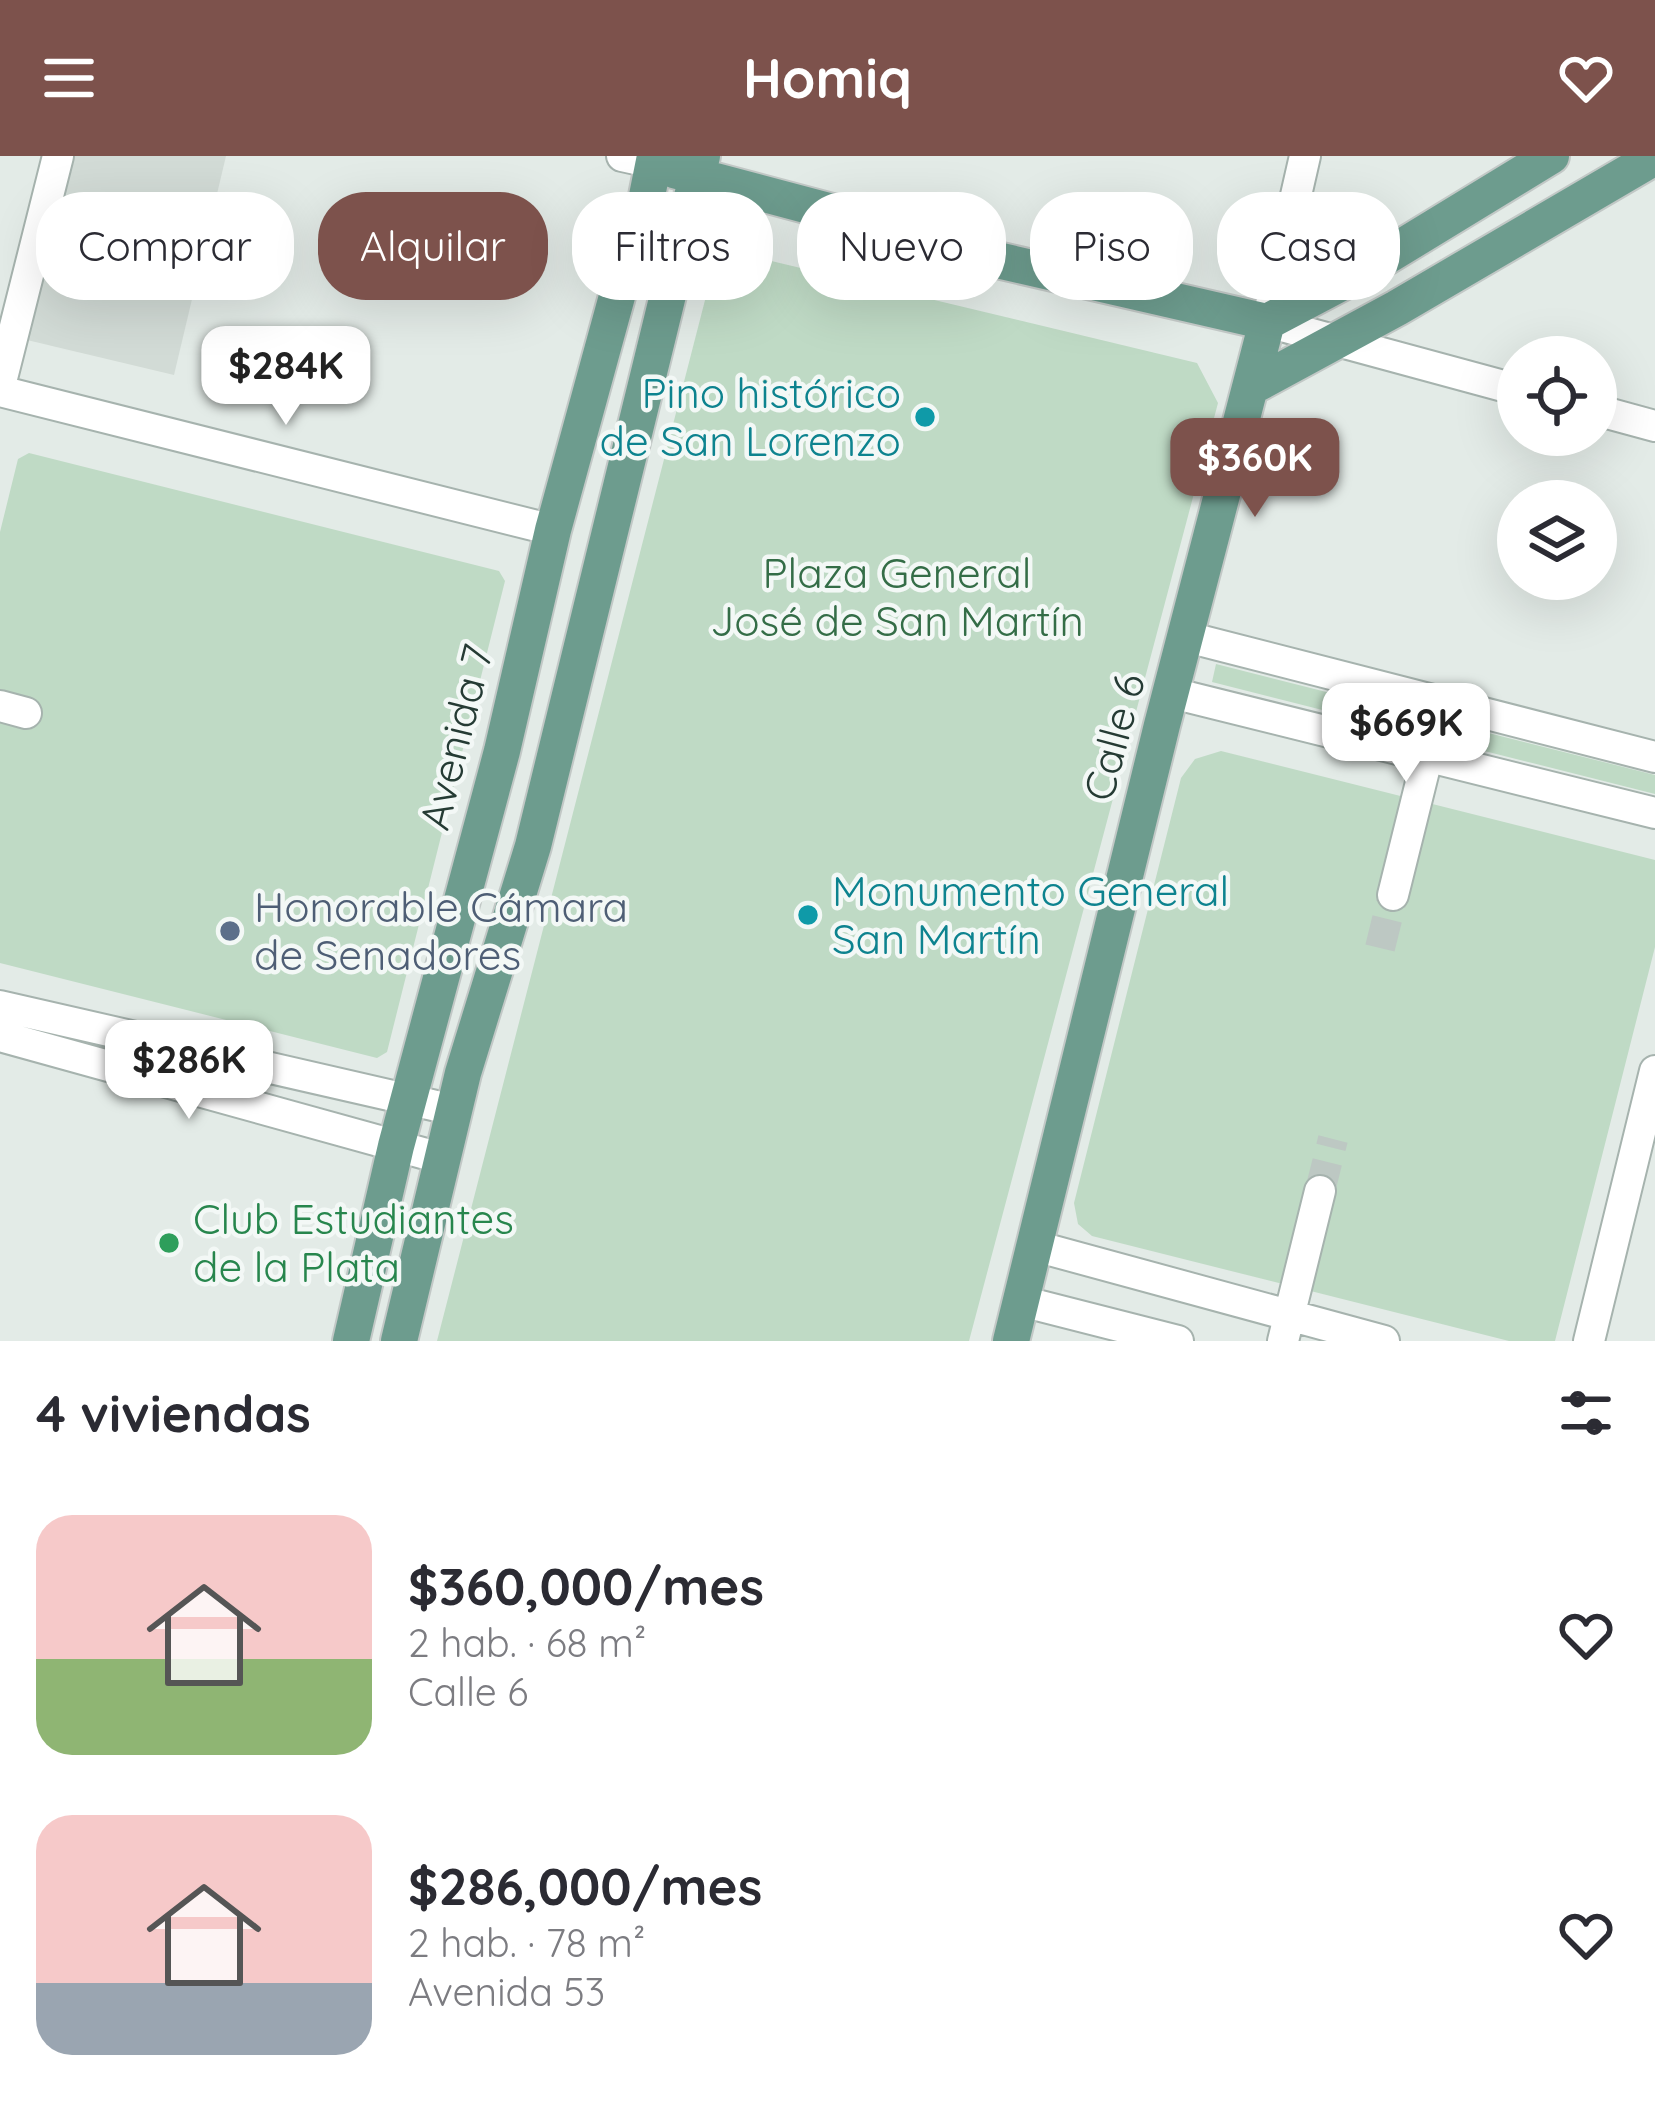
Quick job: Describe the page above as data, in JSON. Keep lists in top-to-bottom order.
{
  "streets": {
    "main road": ["Avenida 7", "Calle 6"]
  },
  "parks": ["Plaza General José de San Martín"],
  "places": [
    "Pino histórico de San Lorenzo",
    "Monumento General San Martín",
    "Honorable Cámara de Senadores",
    "Club Estudiantes de la Plata"
  ],
  "page": {
    "header": "Homiq",
    "chip": [
      "Comprar",
      "Alquilar",
      "Filtros",
      "Nuevo",
      "Piso",
      "Casa"
    ],
    "price": [
      "$284K",
      "$360K",
      "$669K",
      "$286K"
    ],
    "heading": "4 viviendas",
    "list": [
      {
        "name": "$360,000/mes",
        "note": "2 hab. · 68 m² · Calle 6"
      },
      {
        "name": "$286,000/mes",
        "note": "2 hab. · 78 m² · Avenida 53"
      }
    ]
  }
}
